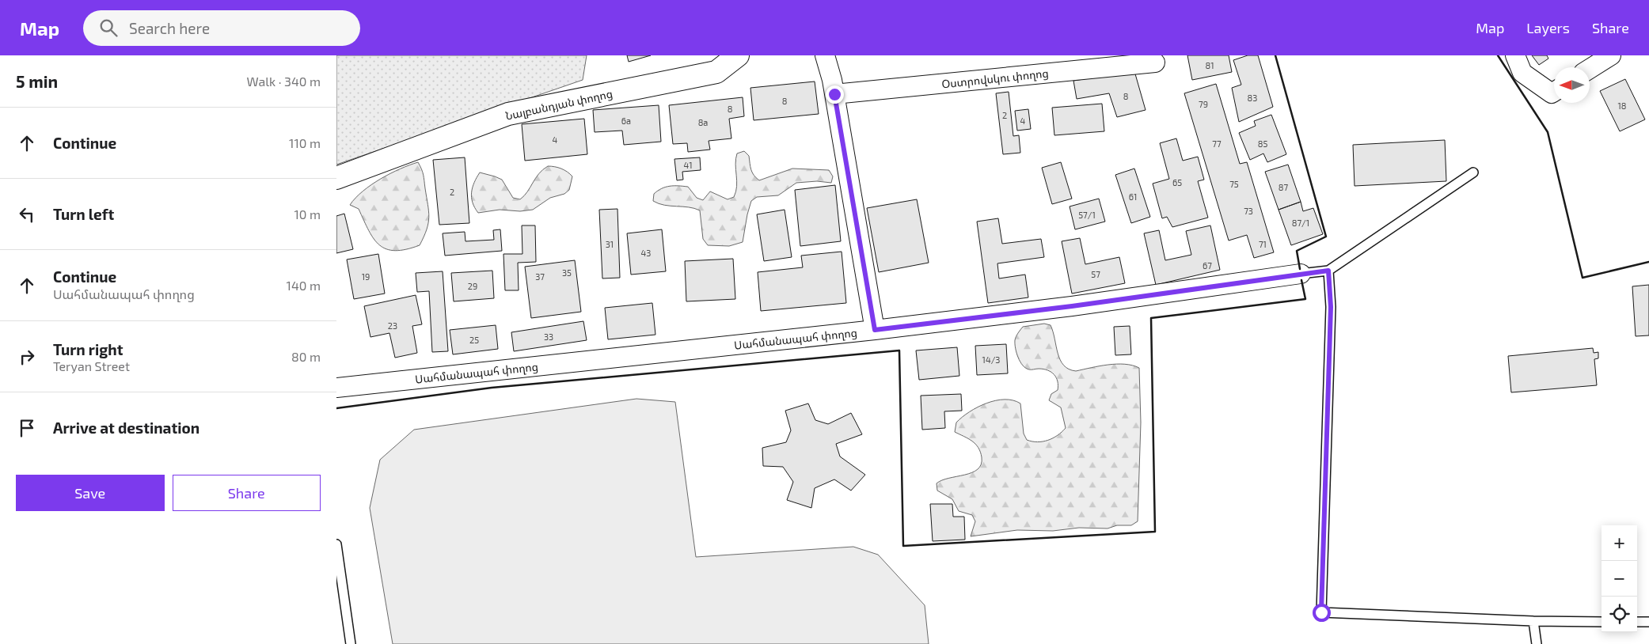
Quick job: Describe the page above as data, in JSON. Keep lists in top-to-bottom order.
{
  "streets": {
    "street": ["Օստրովսկու փողոց", "Նալբանդյան փողոց", "Սահմանապահ փողոց"]
  },
  "house_numbers": [
    "81",
    "8",
    "83",
    "8",
    "79",
    "18",
    "8",
    "2",
    "6a",
    "4",
    "8a",
    "4",
    "77",
    "85",
    "41",
    "65",
    "75",
    "87",
    "2",
    "61",
    "73",
    "57/1",
    "87/1",
    "31",
    "71",
    "43",
    "67",
    "35",
    "57",
    "19",
    "37",
    "29",
    "23",
    "33",
    "25",
    "14/3"
  ],
  "north": "left",
  "page": {
    "header": "Map",
    "search": "Search here",
    "nav": ["Map", "Layers", "Share"],
    "heading": ["5 min", "Walk · 340 m"],
    "list": [
      ["Continue", "110 m"],
      ["Turn left", "10 m"],
      ["Continue", "Սահմանապահ փողոց", "140 m"],
      ["Turn right", "Teryan Street", "80 m"],
      "Arrive at destination"
    ],
    "buttons": ["Save", "Share"],
    "map_buttons": ["+", "−"]
  }
}
